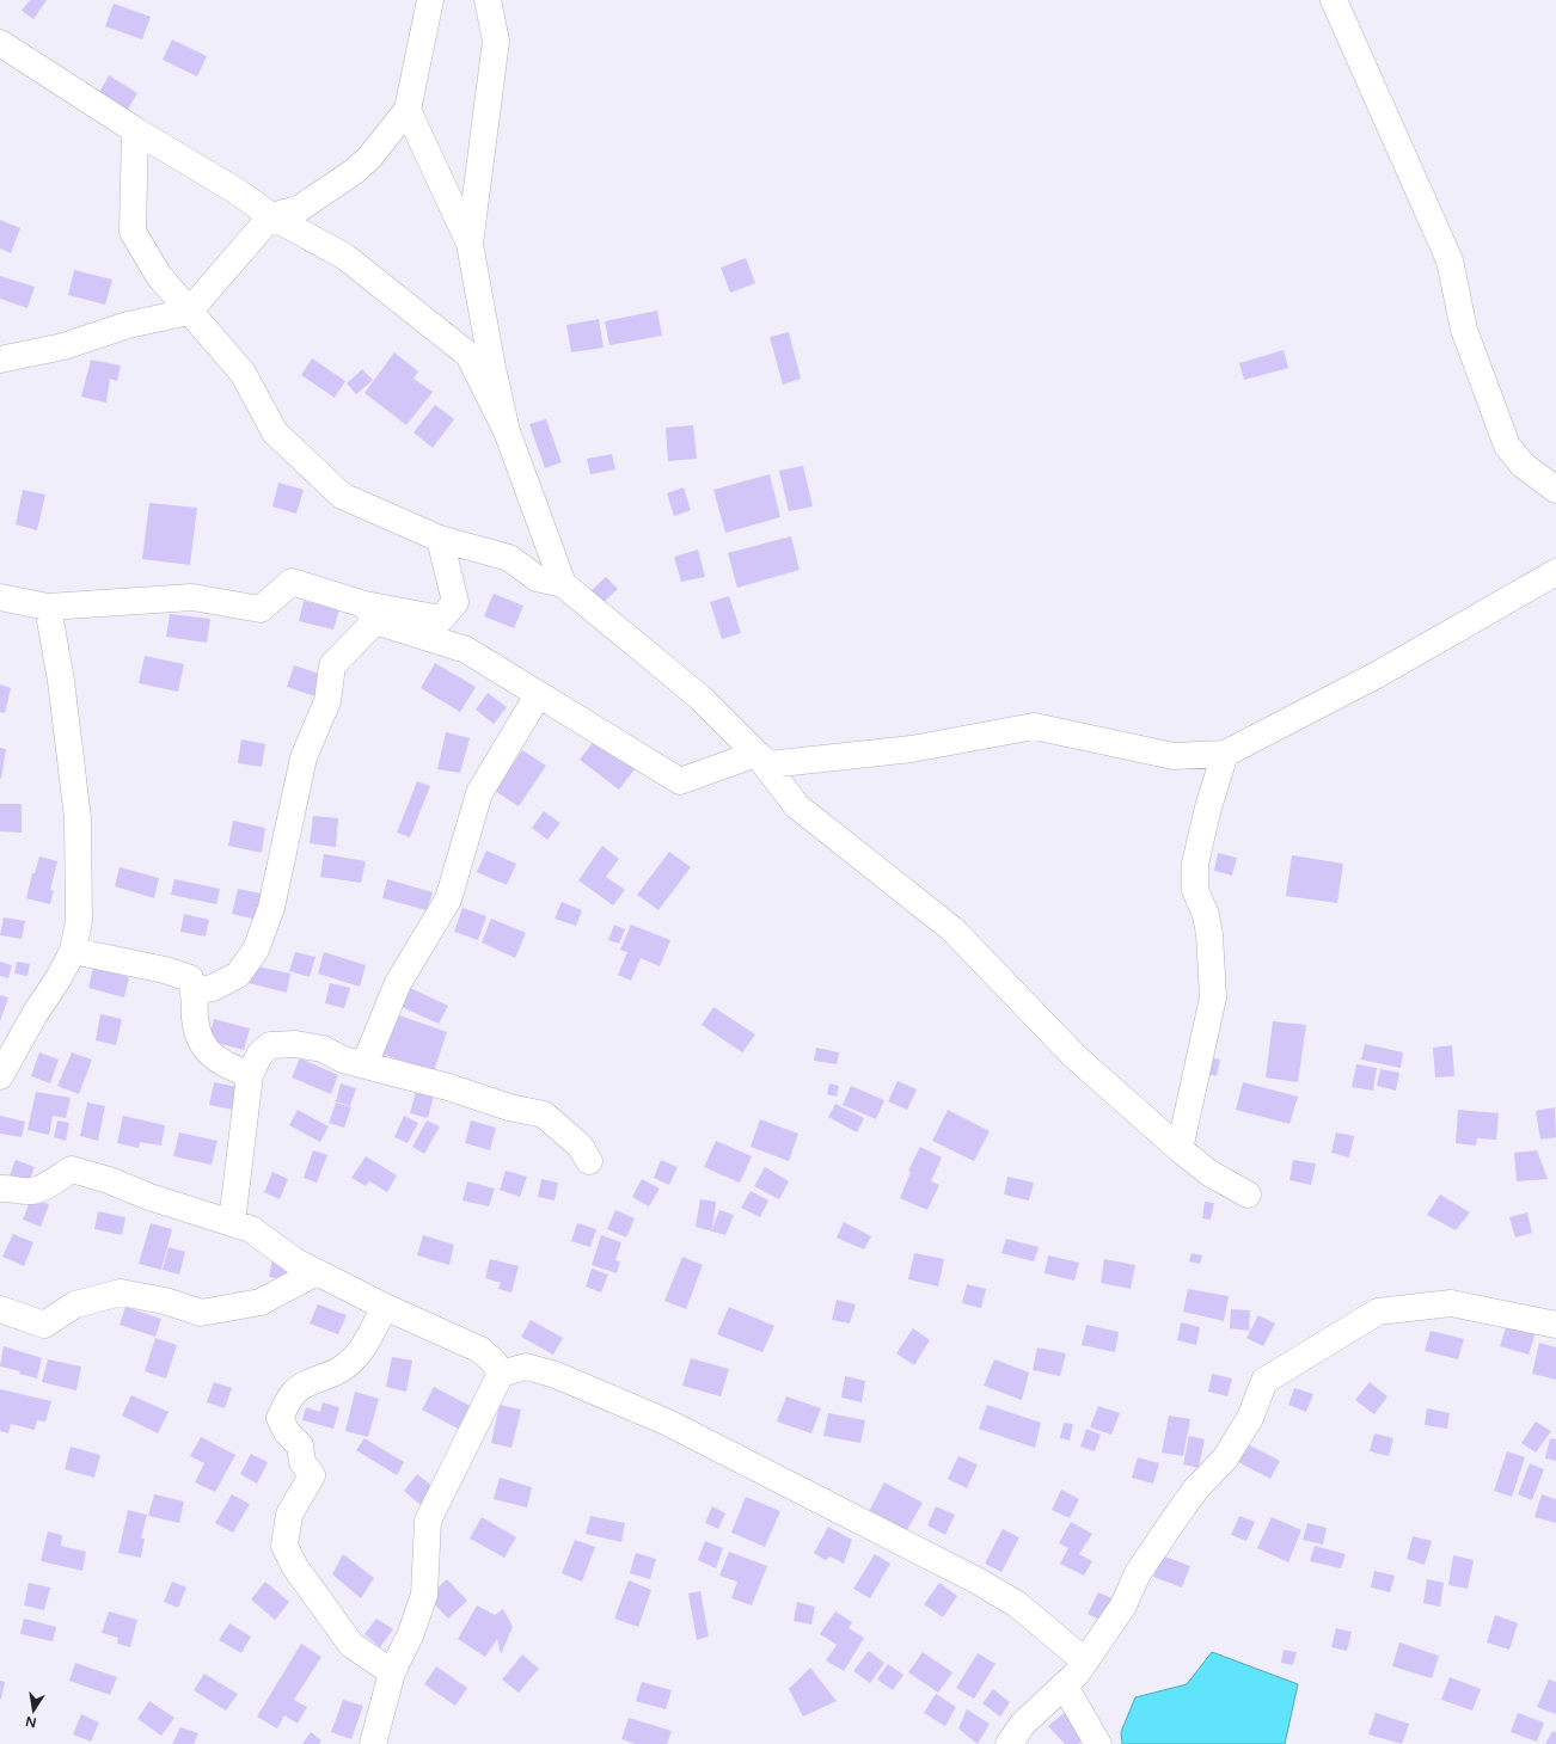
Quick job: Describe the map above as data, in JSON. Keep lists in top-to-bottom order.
{
  "north": "bottom"
}
